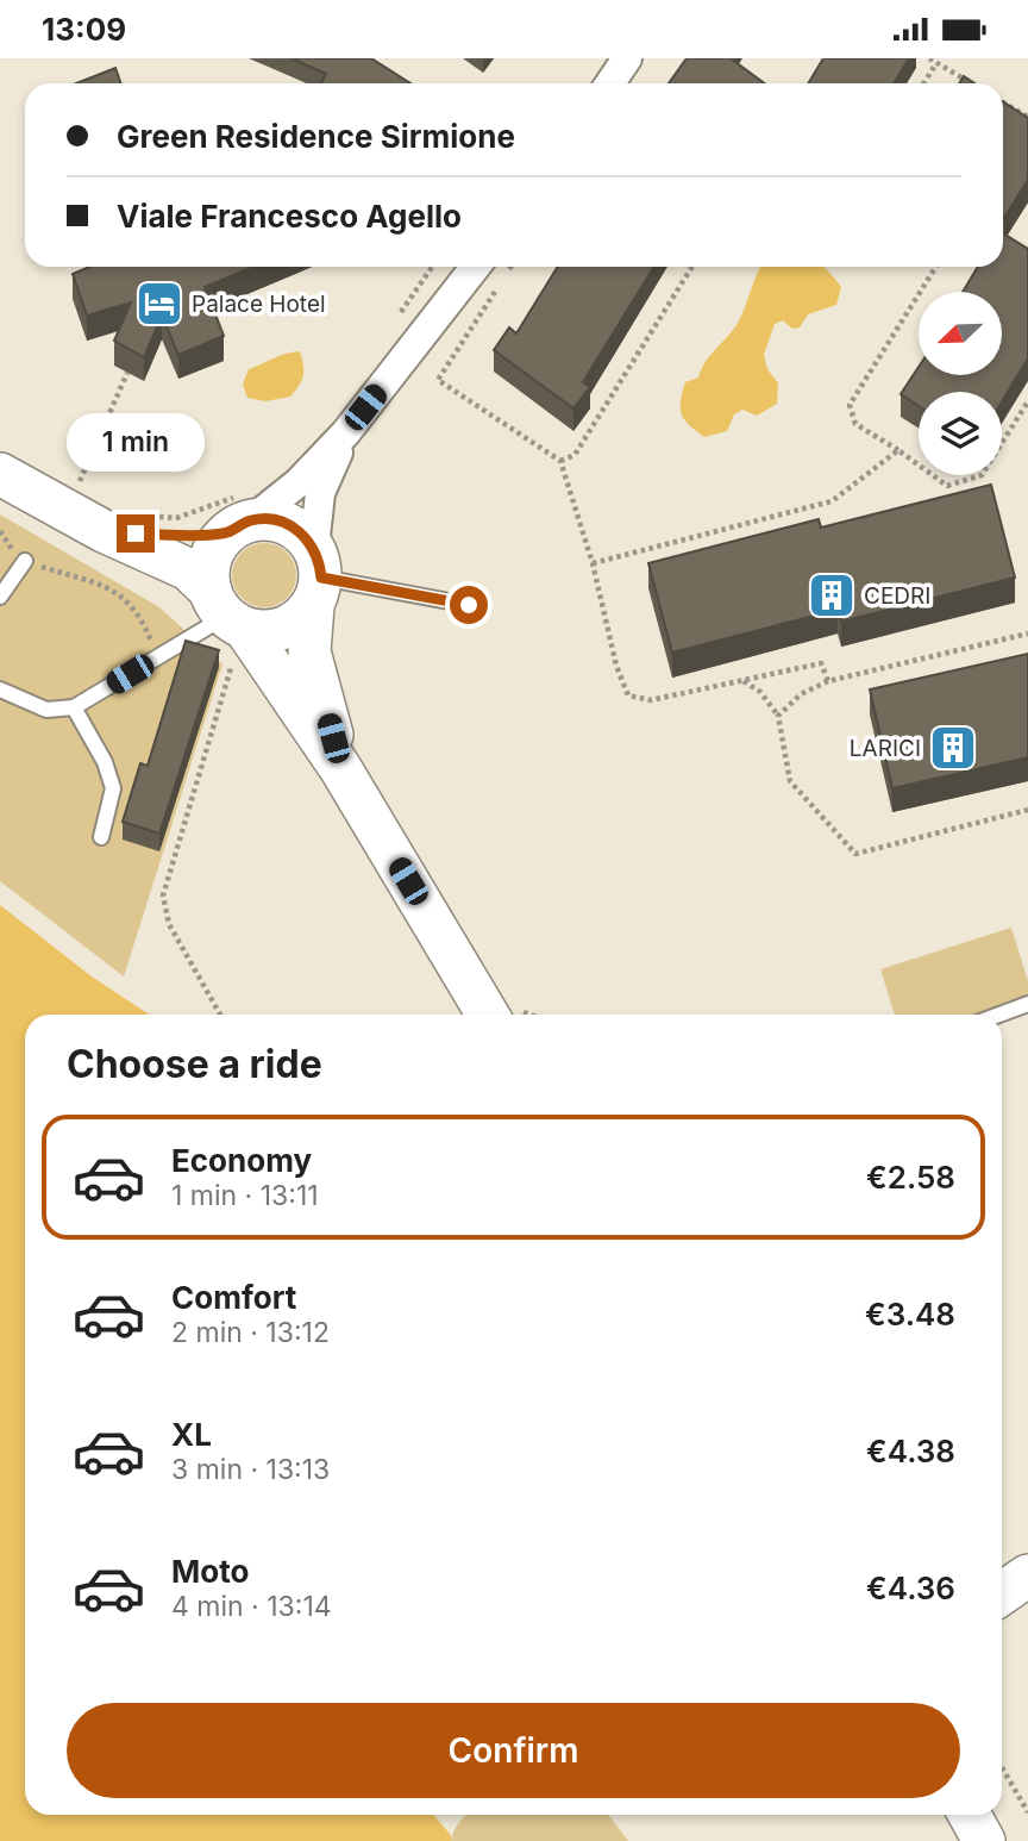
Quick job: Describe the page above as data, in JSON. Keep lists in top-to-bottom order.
{
  "places": {
    "hotel": ["Palace Hotel"],
    "building": ["CEDRI", "LARICI"]
  },
  "north": "bottom left",
  "page": {
    "status": "13:09",
    "banner": ["Green Residence Sirmione", "Viale Francesco Agello"],
    "bubble": "1 min",
    "heading": "Choose a ride",
    "list": [
      {
        "name": "Economy",
        "note": "1 min · 13:11",
        "value": "€2.58"
      },
      {
        "name": "Comfort",
        "note": "2 min · 13:12",
        "value": "€3.48"
      },
      {
        "name": "XL",
        "note": "3 min · 13:13",
        "value": "€4.38"
      },
      {
        "name": "Moto",
        "note": "4 min · 13:14",
        "value": "€4.36"
      }
    ],
    "buttons": "Confirm"
  }
}
